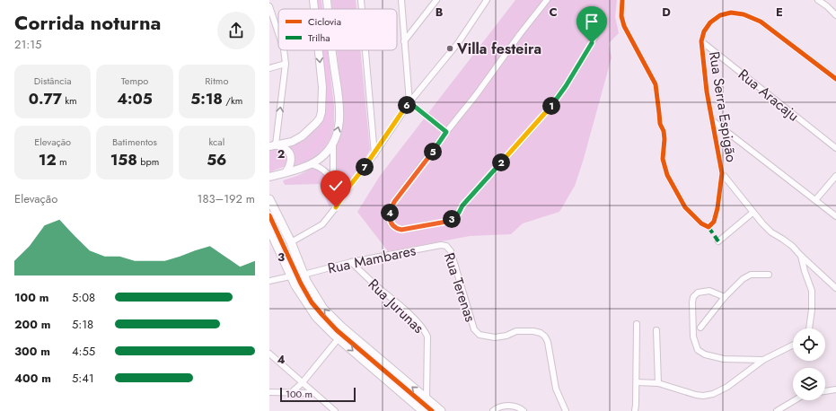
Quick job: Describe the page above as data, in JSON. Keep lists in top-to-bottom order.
{
  "streets": {
    "street": [
      "Rua Aracaju",
      "Rua Serra Espigão",
      "Rua Mambares",
      "Rua Terenas",
      "Rua Jurunas"
    ]
  },
  "crossings": [
    ["Rua Aracaju", "Rua Serra Espigão"],
    ["Rua Mambares", "Rua Terenas"],
    ["Rua Mambares", "Rua Jurunas"]
  ],
  "places": ["Villa festeira"],
  "legend": ["Ciclovia", "Trilha"],
  "scale_bar": "100 m",
  "page": {
    "heading": ["Corrida noturna", "21:15"],
    "stats": [
      ["Distância", "0.77 km"],
      ["Tempo", "4:05"],
      ["Ritmo", "5:18 /km"],
      ["Elevação", "12 m"],
      ["Batimentos", "158 bpm"],
      ["kcal", "56"]
    ],
    "pins": [
      "6",
      "1",
      "5",
      "2",
      "7",
      "4",
      "3"
    ],
    "chart": ["Elevação", "183–192 m"],
    "list": [
      {
        "name": "100 m",
        "note": "5:08"
      },
      {
        "name": "200 m",
        "note": "5:18"
      },
      {
        "name": "300 m",
        "note": "4:55"
      },
      {
        "name": "400 m",
        "note": "5:41"
      }
    ],
    "scale": "100 m"
  },
  "grid": {
    "columns": [
      "B",
      "C",
      "D",
      "E"
    ],
    "rows": ["2", "3", "4"]
  }
}
